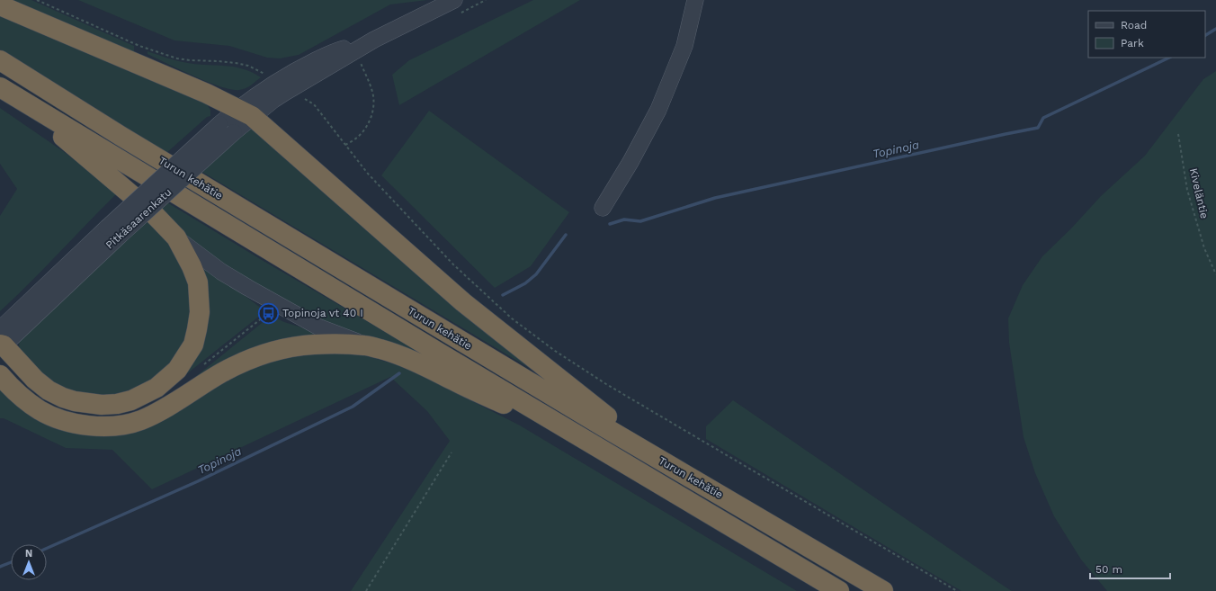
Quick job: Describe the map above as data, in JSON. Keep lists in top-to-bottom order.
{
  "streets": {
    "highway": ["Turun kehätie"],
    "street": ["Pitkäsaarenkatu"],
    "path": ["Kiveläntie"]
  },
  "water": ["Topinoja"],
  "places": {
    "bus stop": ["Topinoja vt 40 I"]
  },
  "legend": ["Road", "Park"],
  "scale_bar": "50 m",
  "north": "top"
}
